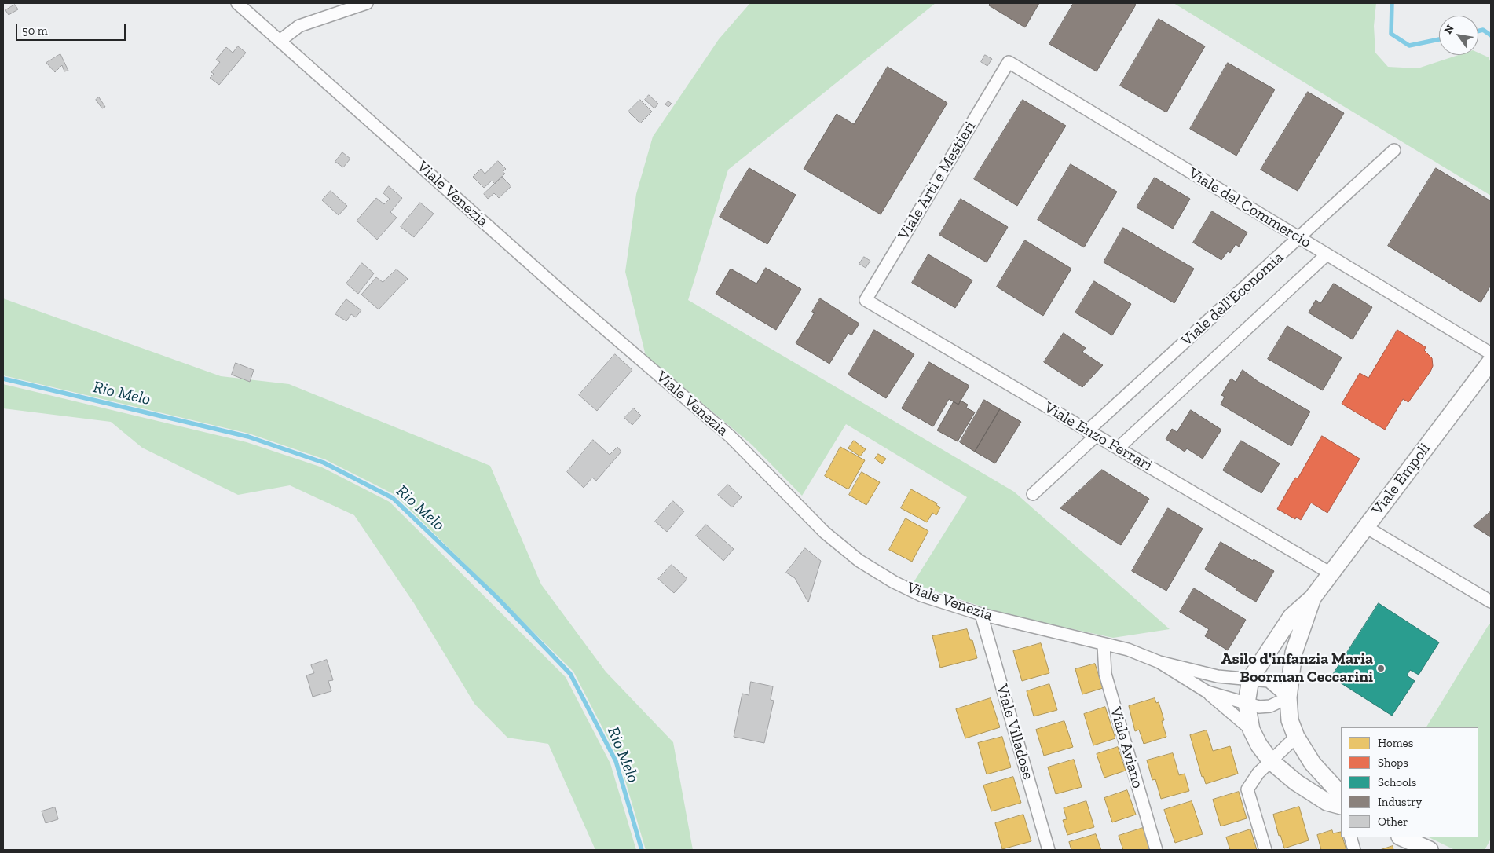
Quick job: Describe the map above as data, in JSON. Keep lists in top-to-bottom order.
{
  "streets": {
    "street": [
      "Viale Arti e Mestieri",
      "Viale Venezia",
      "Viale del Commercio",
      "Viale dell'Economia",
      "Viale Enzo Ferrari",
      "Viale Empoli",
      "Viale Villadose",
      "Viale Aviano"
    ]
  },
  "crossings": [
    ["Viale Arti e Mestieri", "Viale del Commercio"],
    ["Viale Arti e Mestieri", "Viale Enzo Ferrari"],
    ["Viale Venezia", "Viale Empoli"],
    ["Viale Venezia", "Viale Villadose"],
    ["Viale Venezia", "Viale Aviano"],
    ["Viale del Commercio", "Viale dell'Economia"],
    ["Viale dell'Economia", "Viale Enzo Ferrari"],
    ["Viale Enzo Ferrari", "Viale Empoli"]
  ],
  "water": ["Rio Melo"],
  "places": ["Asilo d'infanzia Maria Boorman Ceccarini"],
  "legend": [
    "Homes",
    "Shops",
    "Schools",
    "Industry",
    "Other"
  ],
  "scale_bar": "50 m",
  "north": "top left"
}
